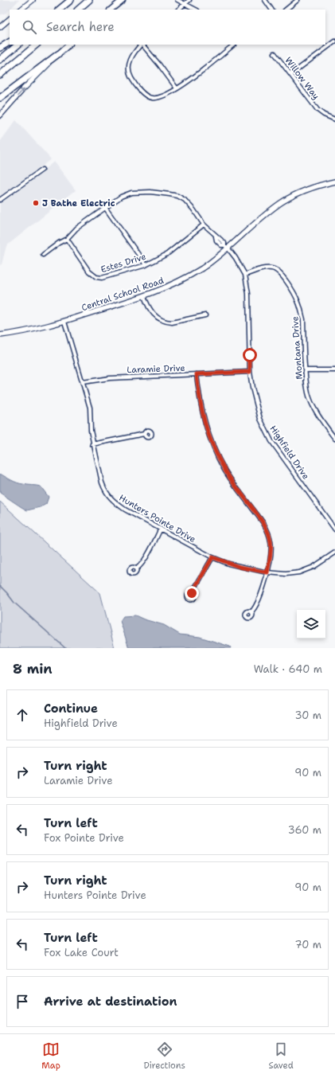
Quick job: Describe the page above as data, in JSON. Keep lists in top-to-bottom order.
{
  "streets": {
    "main road": ["Central School Road"],
    "street": [
      "Willow Way",
      "Estes Drive",
      "Montana Drive",
      "Laramie Drive",
      "Highfield Drive",
      "Hunters Pointe Drive"
    ]
  },
  "crossings": [
    ["Central School Road", "Highfield Drive"],
    ["Central School Road", "Hunters Pointe Drive"],
    ["Montana Drive", "Highfield Drive"],
    ["Laramie Drive", "Highfield Drive"],
    ["Laramie Drive", "Hunters Pointe Drive"]
  ],
  "places": ["J Bathe Electric"],
  "page": {
    "search": "Search here",
    "heading": ["8 min", "Walk · 640 m"],
    "list": [
      ["Continue", "Highfield Drive", "30 m"],
      ["Turn right", "Laramie Drive", "90 m"],
      ["Turn left", "Fox Pointe Drive", "360 m"],
      ["Turn right", "Hunters Pointe Drive", "90 m"],
      ["Turn left", "Fox Lake Court", "70 m"],
      "Arrive at destination"
    ],
    "nav": ["Map", "Directions", "Saved"]
  }
}
